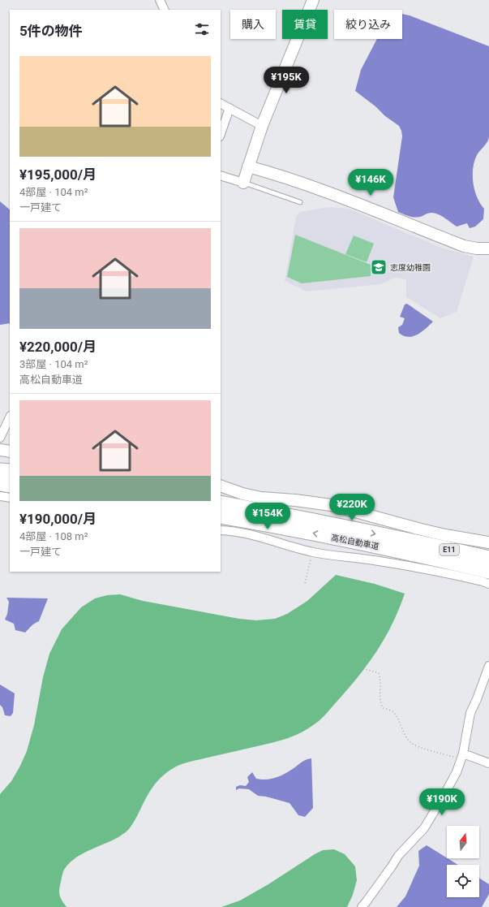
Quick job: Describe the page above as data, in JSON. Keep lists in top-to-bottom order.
{
  "streets": {
    "highway": ["高松自動車道", "E11"]
  },
  "places": {
    "school or university": ["志度幼稚園"]
  },
  "north": "top",
  "page": {
    "chip": ["購入", "賃貸", "絞り込み"],
    "heading": "5件の物件",
    "list": [
      {
        "name": "¥195,000/月",
        "note": "4部屋 · 104 m² · 一戸建て"
      },
      {
        "name": "¥220,000/月",
        "note": "3部屋 · 104 m² · 高松自動車道"
      },
      {
        "name": "¥190,000/月",
        "note": "4部屋 · 108 m² · 一戸建て"
      }
    ],
    "price": [
      "¥195K",
      "¥146K",
      "¥220K",
      "¥154K",
      "¥190K"
    ]
  }
}
